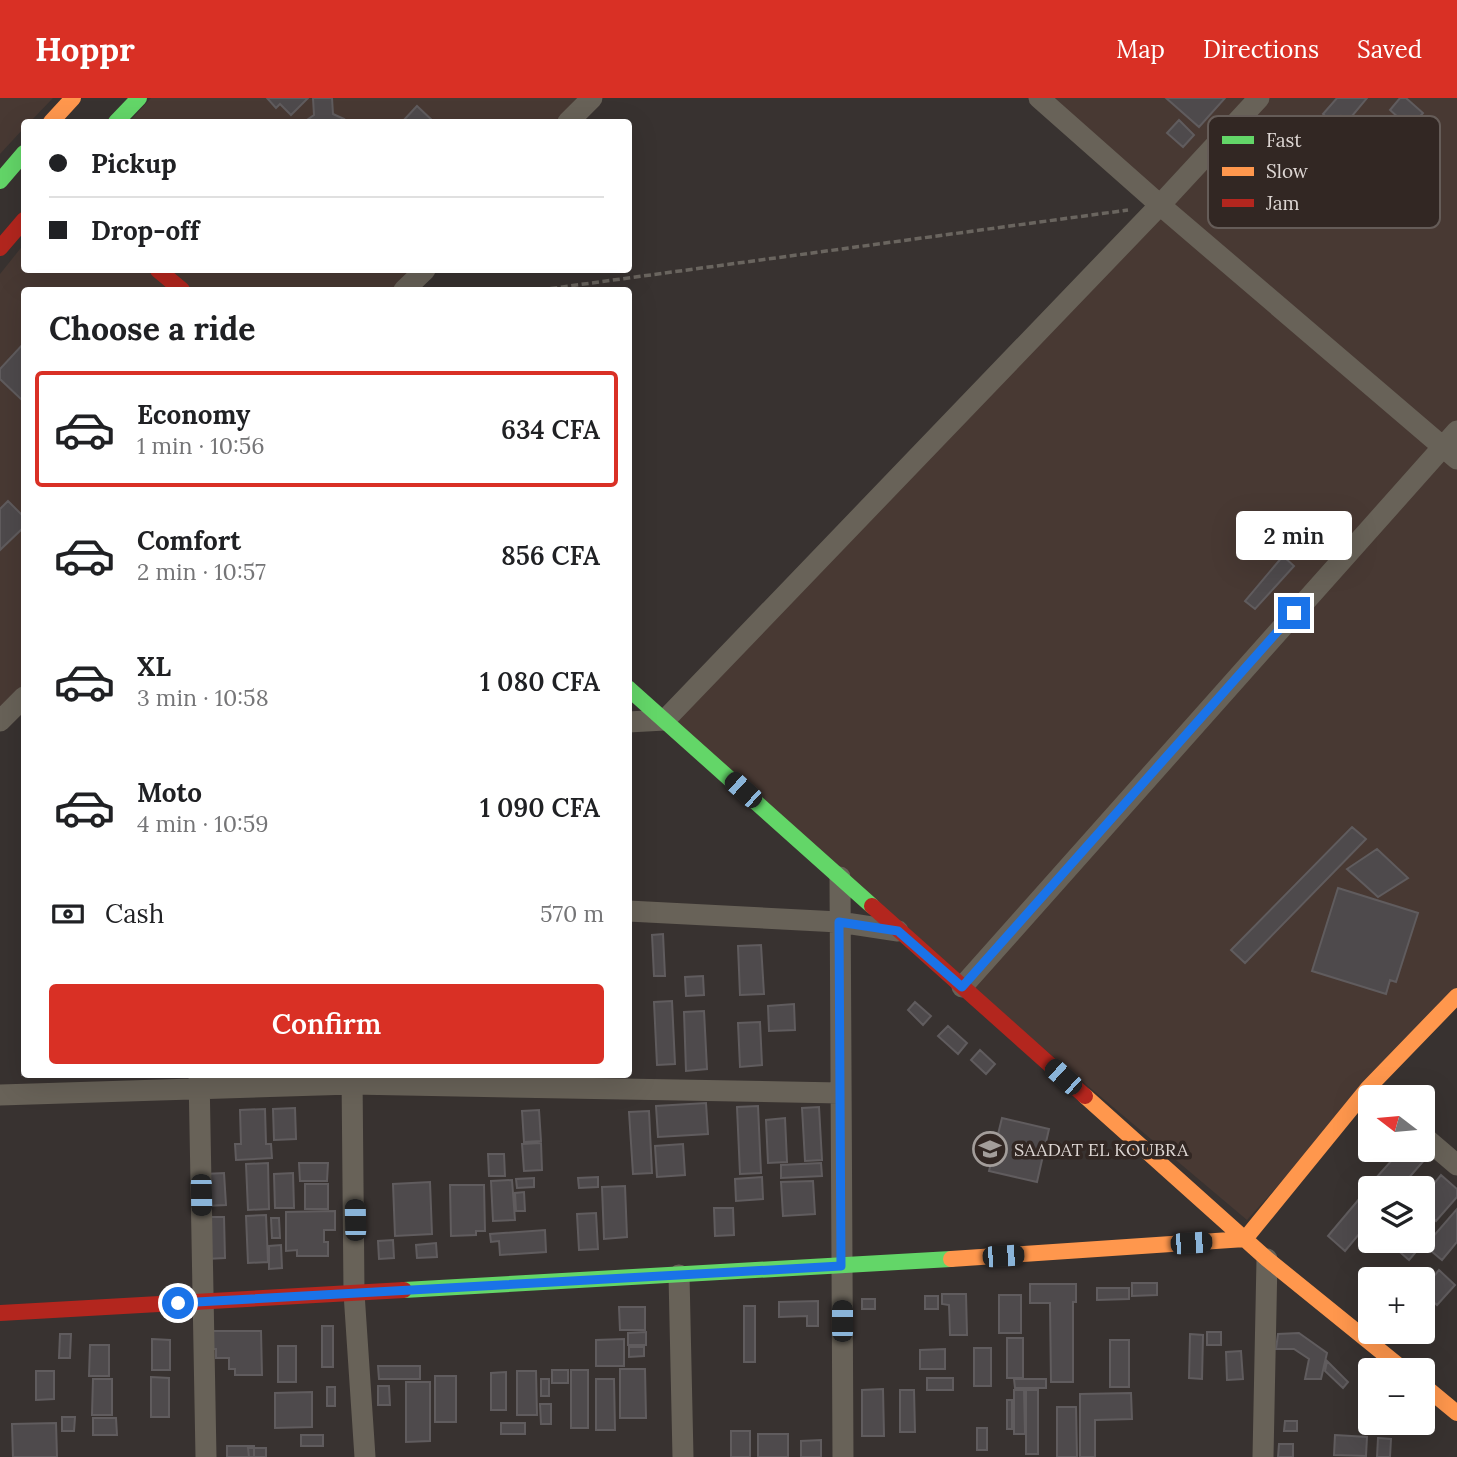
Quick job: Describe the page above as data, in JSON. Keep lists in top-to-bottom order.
{
  "places": {
    "school or university": ["SAADAT EL KOUBRA"]
  },
  "legend": ["Fast", "Slow", "Jam"],
  "north": "left",
  "page": {
    "header": "Hoppr",
    "nav": ["Map", "Directions", "Saved"],
    "banner": ["Pickup", "Drop-off"],
    "heading": "Choose a ride",
    "list": [
      {
        "name": "Economy",
        "note": "1 min · 10:56",
        "value": "634 CFA"
      },
      {
        "name": "Comfort",
        "note": "2 min · 10:57",
        "value": "856 CFA"
      },
      {
        "name": "XL",
        "note": "3 min · 10:58",
        "value": "1 080 CFA"
      },
      {
        "name": "Moto",
        "note": "4 min · 10:59",
        "value": "1 090 CFA"
      }
    ],
    "bubble": "2 min",
    "pay": ["Cash", "570 m"],
    "buttons": "Confirm",
    "map_buttons": ["+", "−"]
  }
}
